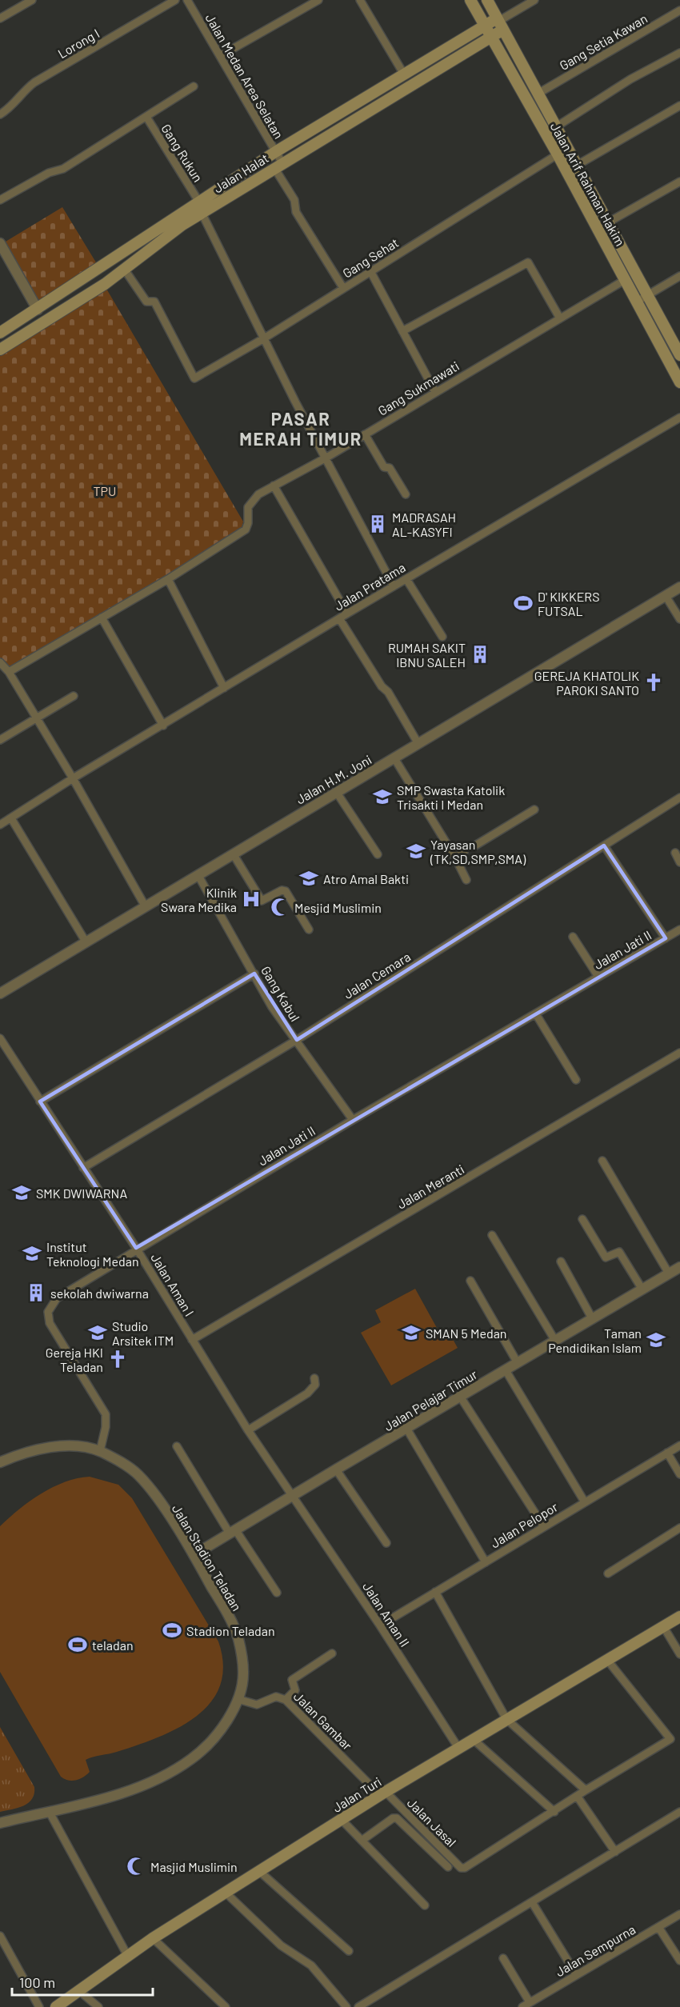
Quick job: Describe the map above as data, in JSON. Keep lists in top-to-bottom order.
{
  "streets": {
    "main road": ["Jalan Halat", "Jalan Arif Rahman Hakim", "Jalan Turi"],
    "street": [
      "Gang Setia Kawan",
      "Lorong I",
      "Jalan Medan Area Selatan",
      "Gang Rukun",
      "Gang Sehat",
      "Gang Sukmawati",
      "Jalan Pratama",
      "Jalan H.M. Joni",
      "Jalan Jati II",
      "Jalan Cemara",
      "Gang Kabul",
      "Jalan Meranti",
      "Jalan Aman I",
      "Jalan Pelajar Timur",
      "Jalan Pelopor",
      "Jalan Stadion Teladan",
      "Jalan Aman II",
      "Jalan Gambar",
      "Jalan Jasal",
      "Jalan Sempurna"
    ]
  },
  "crossings": [
    ["Gang Setia Kawan", "Jalan Arif Rahman Hakim"],
    ["Jalan Medan Area Selatan", "Jalan Halat"],
    ["Jalan Medan Area Selatan", "Gang Sehat"],
    ["Gang Rukun", "Jalan Halat"],
    ["Jalan Halat", "Jalan Arif Rahman Hakim"],
    ["Jalan Halat", "Gang Sehat"],
    ["Jalan Arif Rahman Hakim", "Gang Sehat"],
    ["Jalan Arif Rahman Hakim", "Gang Sukmawati"],
    ["Jalan H.M. Joni", "Gang Kabul"],
    ["Jalan Jati II", "Gang Kabul"],
    ["Jalan Jati II", "Jalan Aman I"],
    ["Jalan Jati II", "Jalan Stadion Teladan"],
    ["Jalan Cemara", "Gang Kabul"],
    ["Jalan Cemara", "Jalan Aman I"],
    ["Jalan Meranti", "Jalan Aman I"],
    ["Jalan Aman I", "Jalan Pelajar Timur"],
    ["Jalan Aman I", "Jalan Aman II"],
    ["Jalan Pelajar Timur", "Jalan Stadion Teladan"],
    ["Jalan Pelajar Timur", "Jalan Aman II"],
    ["Jalan Pelopor", "Jalan Aman II"],
    ["Jalan Stadion Teladan", "Jalan Gambar"],
    ["Jalan Aman II", "Jalan Turi"],
    ["Jalan Gambar", "Jalan Turi"],
    ["Jalan Gambar", "Jalan Jasal"],
    ["Jalan Turi", "Jalan Jasal"]
  ],
  "districts": ["PASAR MERAH TIMUR"],
  "parks": ["TPU"],
  "places": {
    "building": ["MADRASAH AL-KASYFI", "RUMAH SAKIT IBNU SALEH", "sekolah dwiwarna"],
    "sports": ["D' KIKKERS FUTSAL", "Stadion Teladan", "teladan"],
    "church": ["GEREJA KHATOLIK PAROKI SANTO", "Gereja HKI Teladan"],
    "school or university": [
      "SMP Swasta Katolik Trisakti I Medan",
      "Yayasan (TK,SD,SMP,SMA)",
      "Atro Amal Bakti",
      "SMK DWIWARNA",
      "Institut Teknologi Medan",
      "Studio Arsitek ITM",
      "SMAN 5 Medan",
      "Taman Pendidikan Islam"
    ],
    "hospital": ["Klinik Swara Medika"],
    "mosque": ["Mesjid Muslimin", "Masjid Muslimin"]
  },
  "scale_bar": "100 m"
}
